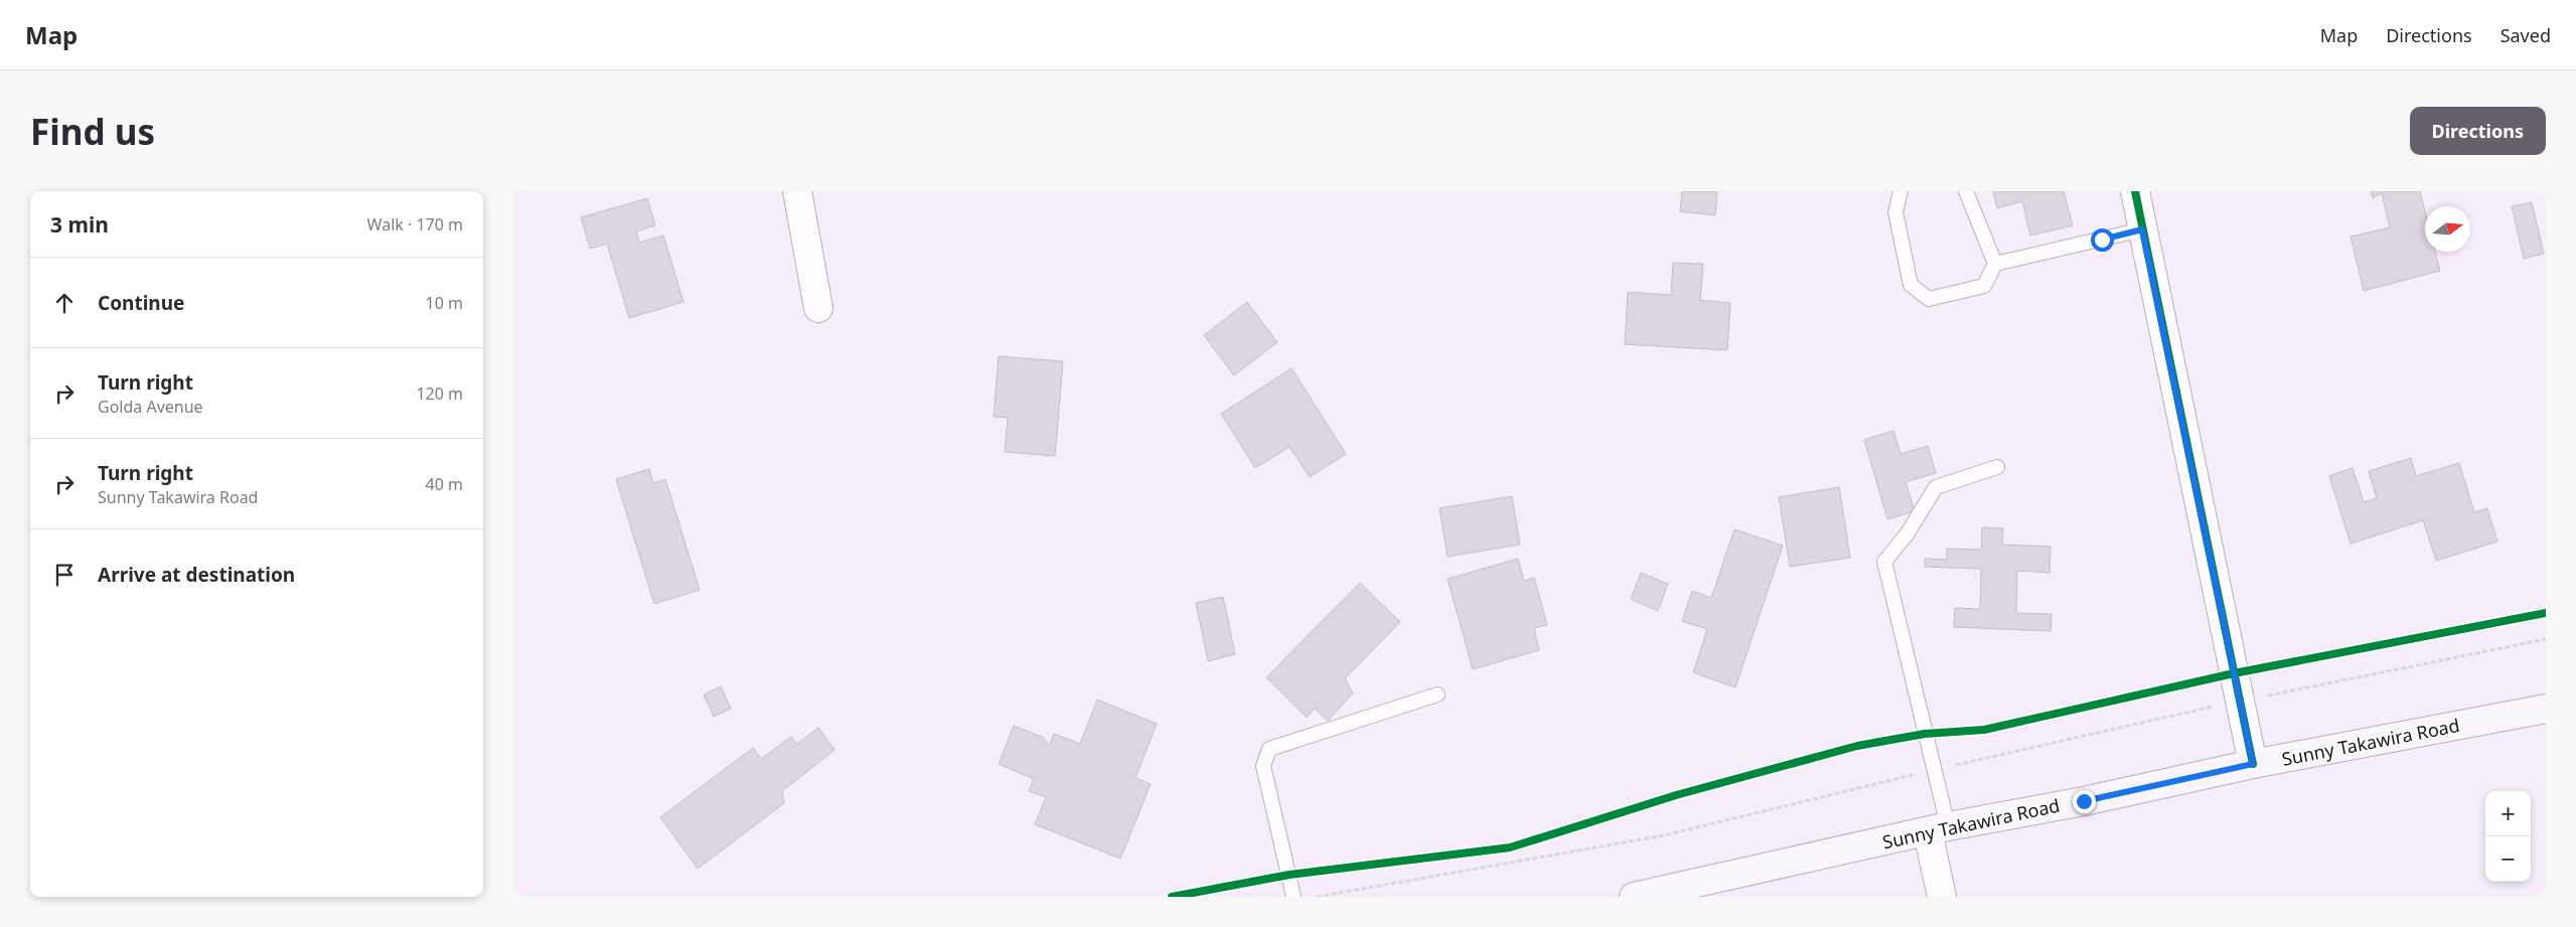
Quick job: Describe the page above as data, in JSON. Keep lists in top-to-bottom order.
{
  "streets": {
    "main road": ["Sunny Takawira Road"]
  },
  "north": "right",
  "page": {
    "header": "Map",
    "nav": ["Map", "Directions", "Saved"],
    "buttons": "Directions",
    "title": "Find us",
    "heading": ["3 min", "Walk · 170 m"],
    "list": [
      ["Continue", "10 m"],
      ["Turn right", "Golda Avenue", "120 m"],
      ["Turn right", "Sunny Takawira Road", "40 m"],
      "Arrive at destination"
    ],
    "map_buttons": ["+", "−"]
  }
}
